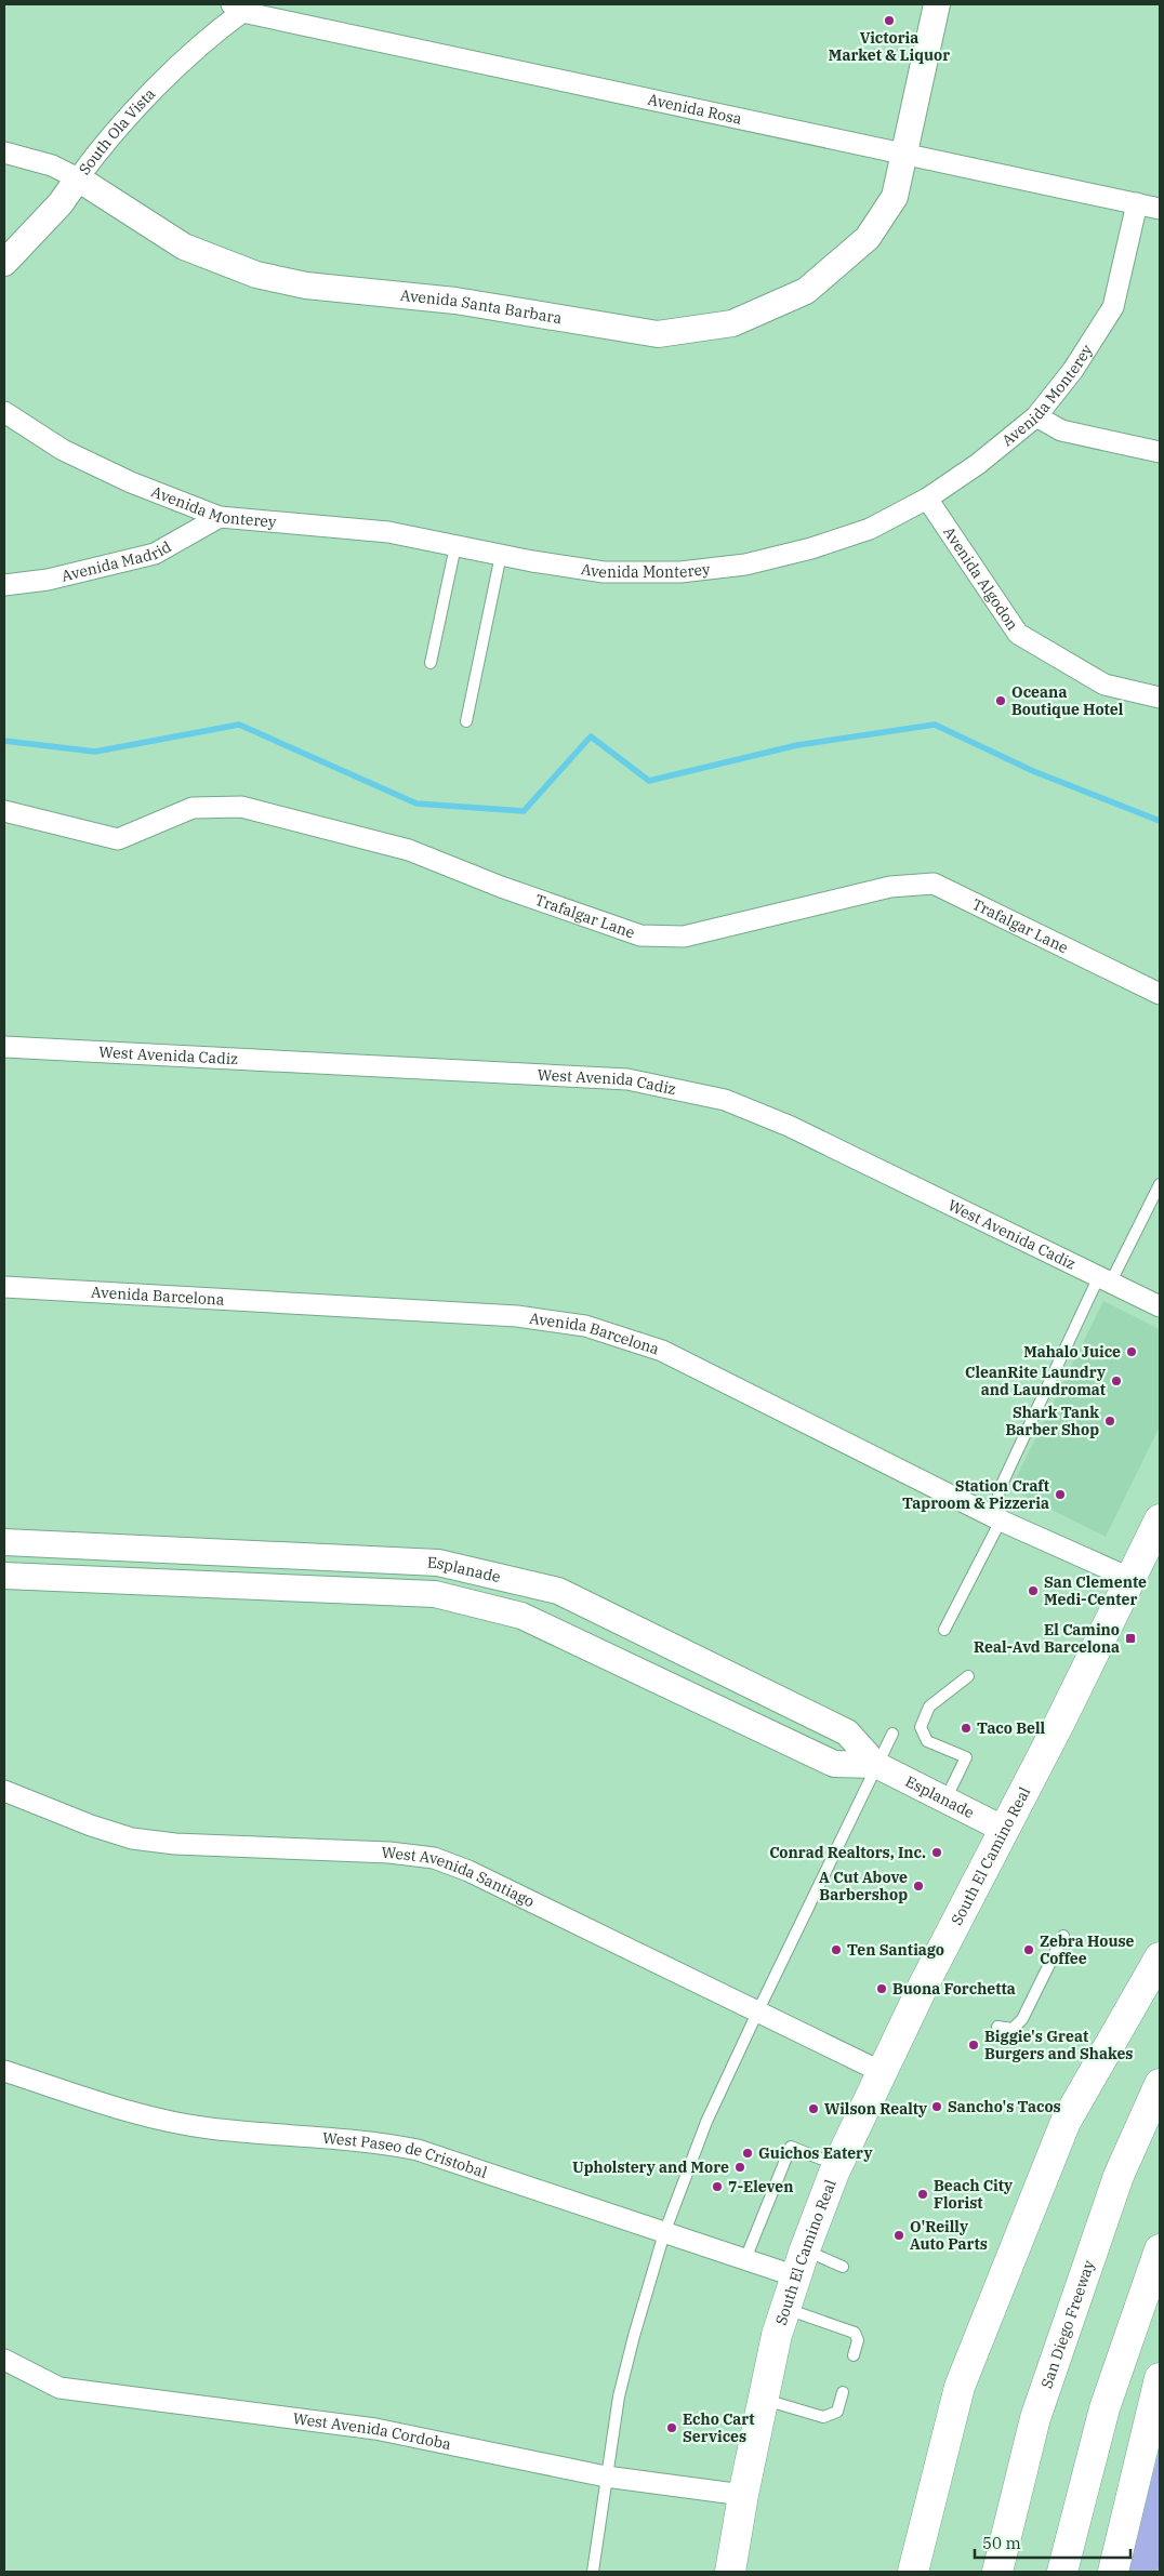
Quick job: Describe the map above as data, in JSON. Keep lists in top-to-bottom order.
{
  "streets": {
    "main road": ["South El Camino Real", "San Diego Freeway"],
    "street": [
      "Avenida Rosa",
      "South Ola Vista",
      "Avenida Santa Barbara",
      "Avenida Monterey",
      "Avenida Madrid",
      "Avenida Algodon",
      "Trafalgar Lane",
      "West Avenida Cadiz",
      "Avenida Barcelona",
      "Esplanade",
      "West Avenida Santiago",
      "West Paseo de Cristobal",
      "West Avenida Cordoba"
    ]
  },
  "crossings": [
    ["Avenida Rosa", "South Ola Vista"],
    ["Avenida Rosa", "Avenida Santa Barbara"],
    ["Avenida Rosa", "Avenida Monterey"],
    ["South Ola Vista", "Avenida Santa Barbara"],
    ["Avenida Monterey", "Avenida Madrid"],
    ["Avenida Monterey", "Avenida Algodon"],
    ["Avenida Barcelona", "South El Camino Real"],
    ["Esplanade", "South El Camino Real"],
    ["South El Camino Real", "West Avenida Santiago"],
    ["South El Camino Real", "West Paseo de Cristobal"],
    ["South El Camino Real", "West Avenida Cordoba"]
  ],
  "places": {
    "other": [
      "Victoria Market & Liquor",
      "Oceana Boutique Hotel",
      "Mahalo Juice",
      "CleanRite Laundry and Laundromat",
      "Shark Tank Barber Shop",
      "Station Craft Taproom & Pizzeria",
      "San Clemente Medi-Center",
      "Taco Bell",
      "Conrad Realtors, Inc.",
      "A Cut Above Barbershop",
      "Ten Santiago",
      "Zebra House Coffee",
      "Buona Forchetta",
      "Biggie's Great Burgers and Shakes",
      "Sancho's Tacos",
      "Wilson Realty",
      "Guichos Eatery",
      "Upholstery and More",
      "7-Eleven",
      "Beach City Florist",
      "O'Reilly Auto Parts",
      "Echo Cart Services"
    ],
    "transit": ["El Camino Real-Avd Barcelona"]
  },
  "scale_bar": "50 m"
}
